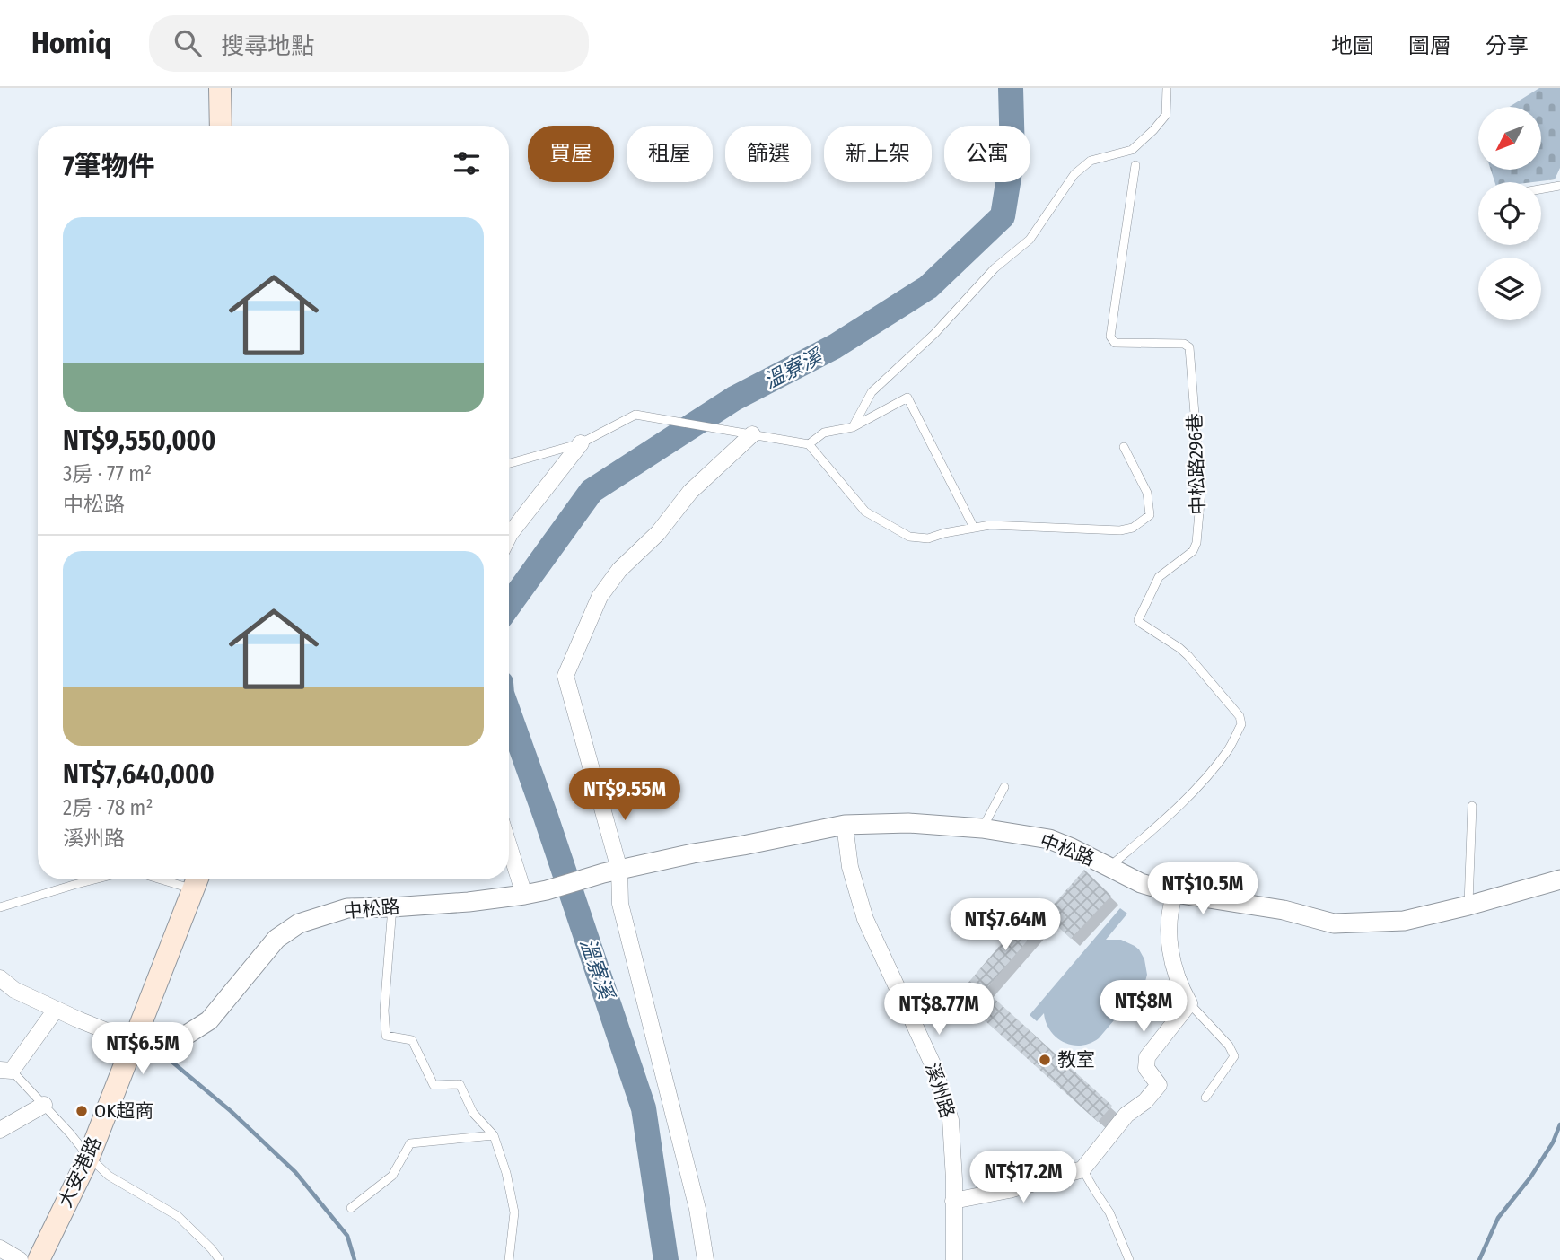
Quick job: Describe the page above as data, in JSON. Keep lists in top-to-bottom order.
{
  "streets": {
    "main road": ["大安港路"],
    "street": ["中松路", "溪州路"],
    "lane": ["中松路296巷"]
  },
  "crossings": [
    ["中松路296巷", "中松路"],
    ["中松路", "溪州路"],
    ["中松路", "大安港路"]
  ],
  "water": ["溫寮溪"],
  "places": ["教室", "OK超商"],
  "north": "bottom left",
  "page": {
    "header": "Homiq",
    "search": "搜尋地點",
    "nav": ["地圖", "圖層", "分享"],
    "chip": [
      "買屋",
      "租屋",
      "篩選",
      "新上架",
      "公寓"
    ],
    "heading": "7筆物件",
    "list": [
      {
        "name": "NT$9,550,000",
        "note": "3房 · 77 m² · 中松路"
      },
      {
        "name": "NT$7,640,000",
        "note": "2房 · 78 m² · 溪州路"
      }
    ],
    "price": [
      "NT$9.55M",
      "NT$10.5M",
      "NT$7.64M",
      "NT$8M",
      "NT$8.77M",
      "NT$6.5M",
      "NT$17.2M"
    ]
  }
}
